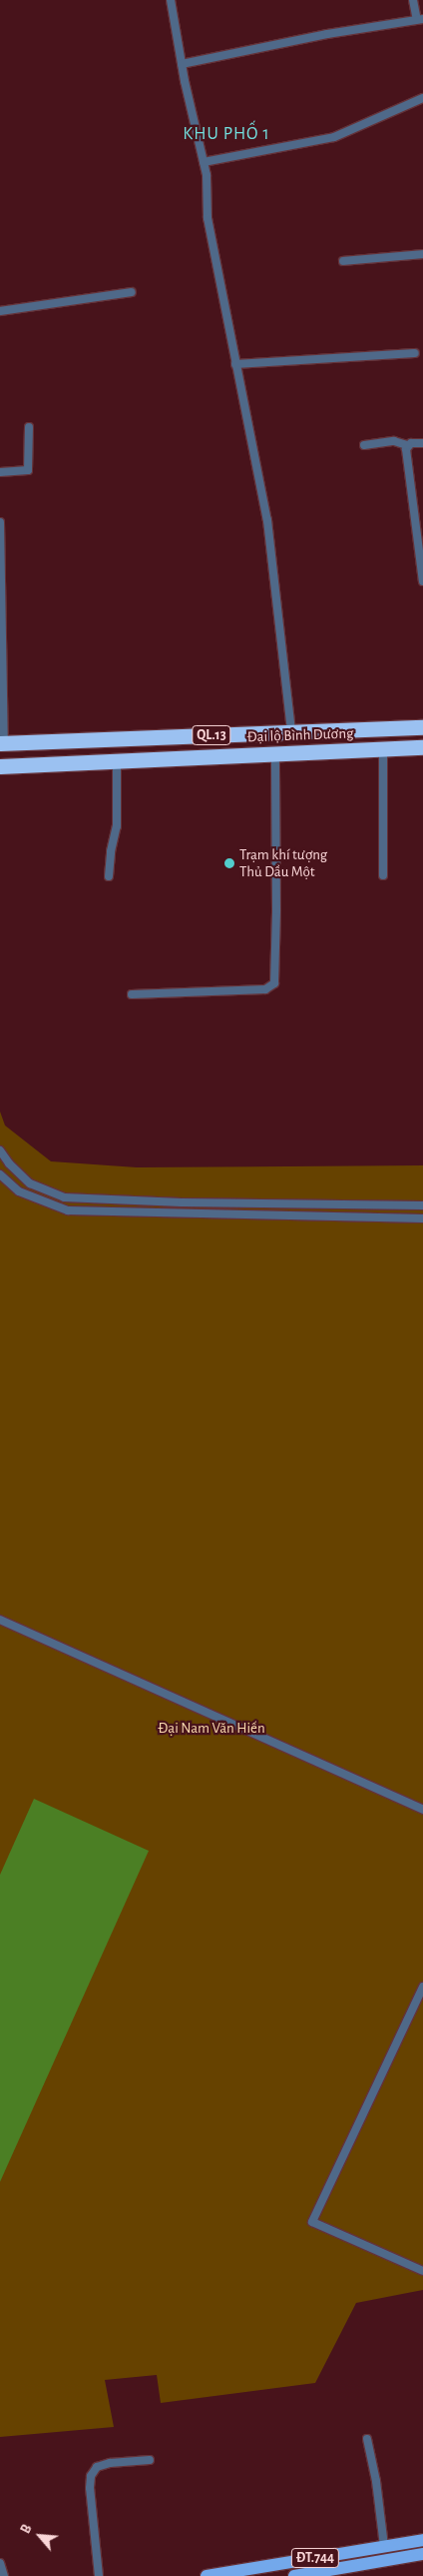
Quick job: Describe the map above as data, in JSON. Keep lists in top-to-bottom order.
{
  "streets": {
    "highway": ["QL.13", "Đại lộ Bình Dương"],
    "main road": ["ĐT.744"]
  },
  "districts": ["KHU PHỐ 1"],
  "parks": ["Đại Nam Văn Hiến"],
  "places": ["Trạm khí tượng Thủ Dầu Một"],
  "north": "top left"
}
